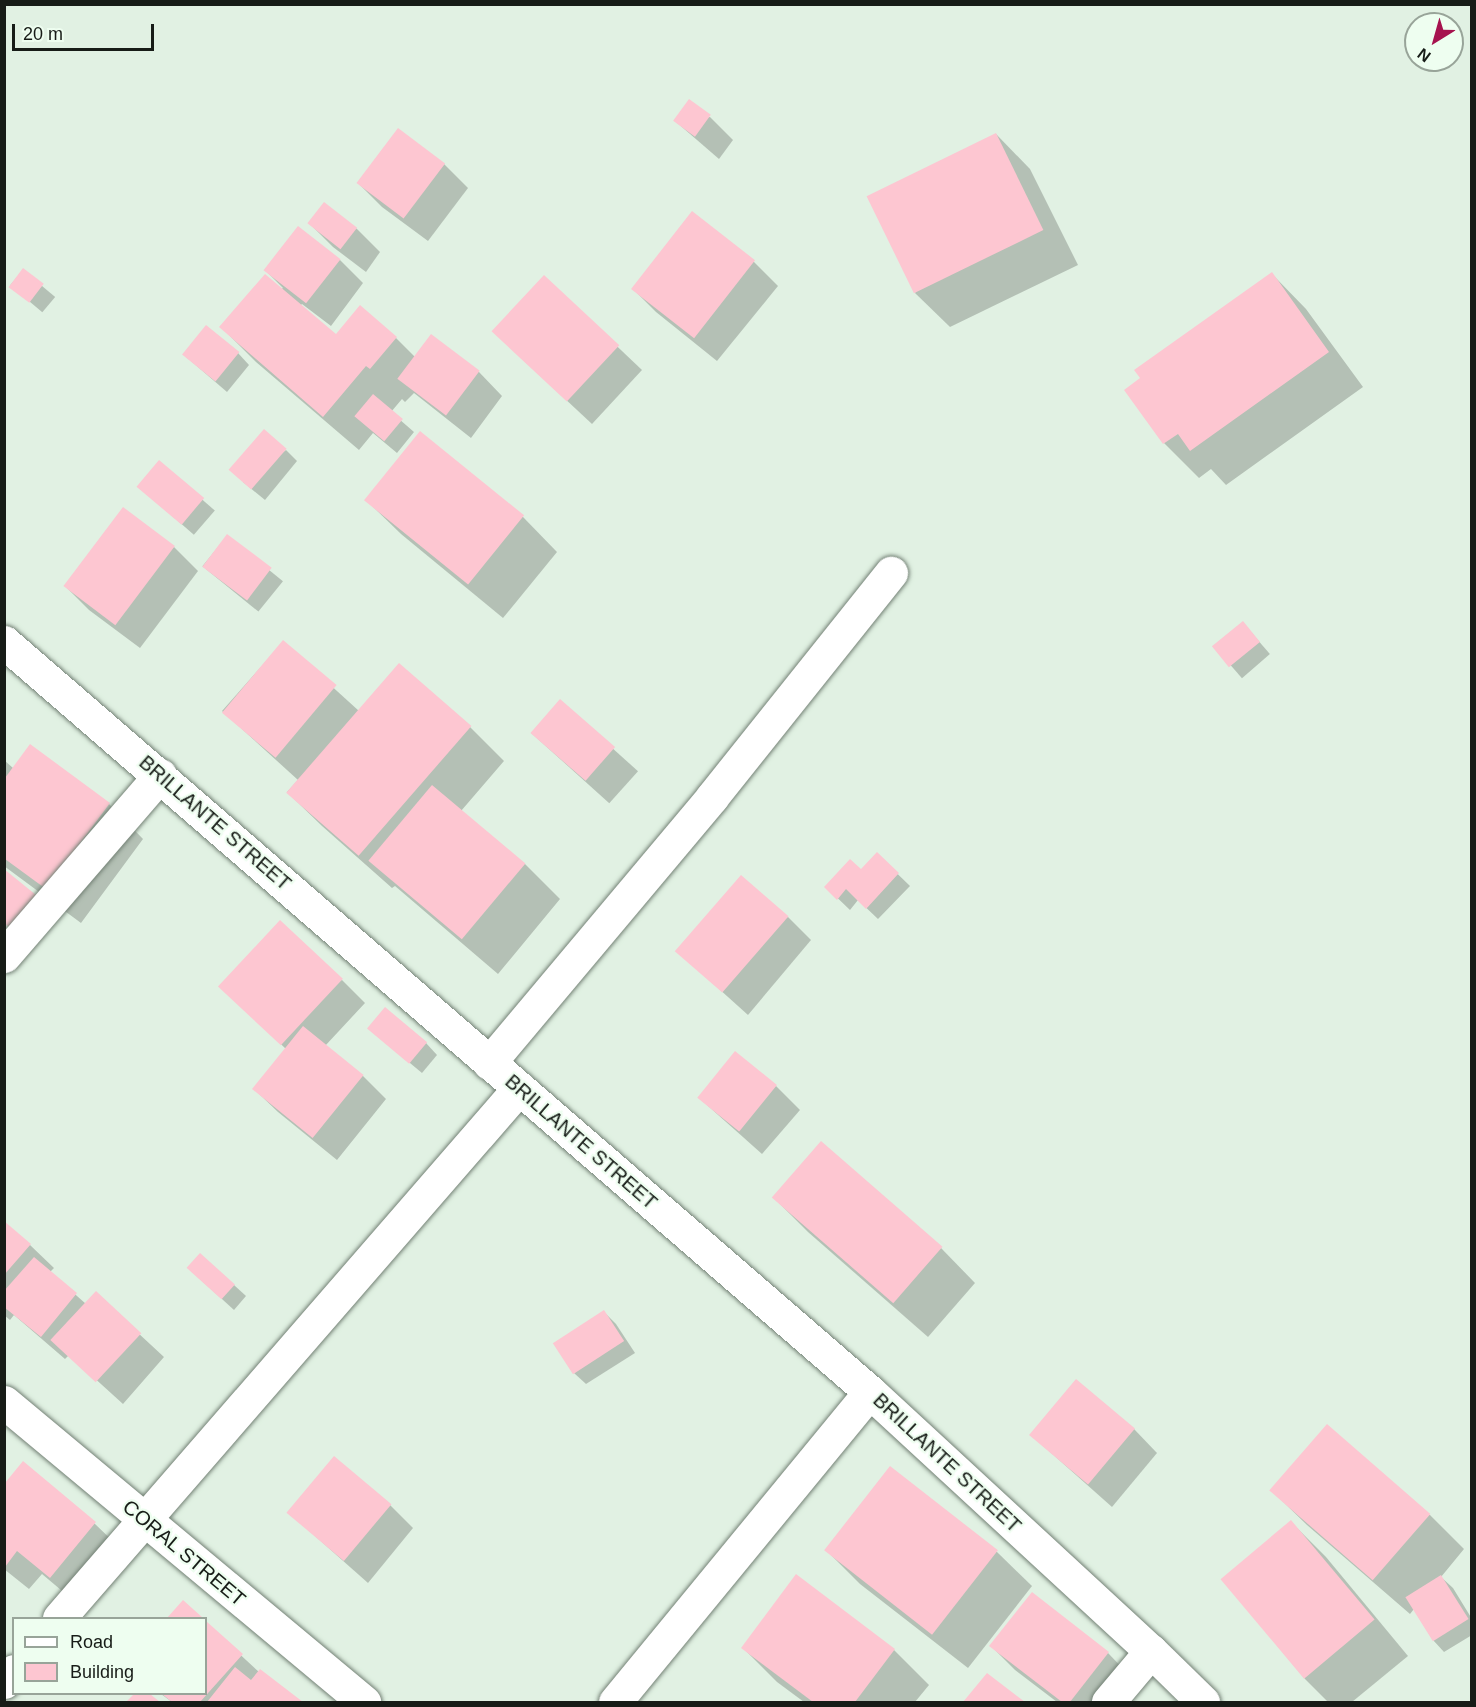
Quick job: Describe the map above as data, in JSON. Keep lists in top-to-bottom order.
{
  "streets": {
    "street": ["BRILLANTE STREET", "CORAL STREET"]
  },
  "legend": ["Road", "Building"],
  "scale_bar": "20 m",
  "north": "bottom left"
}
